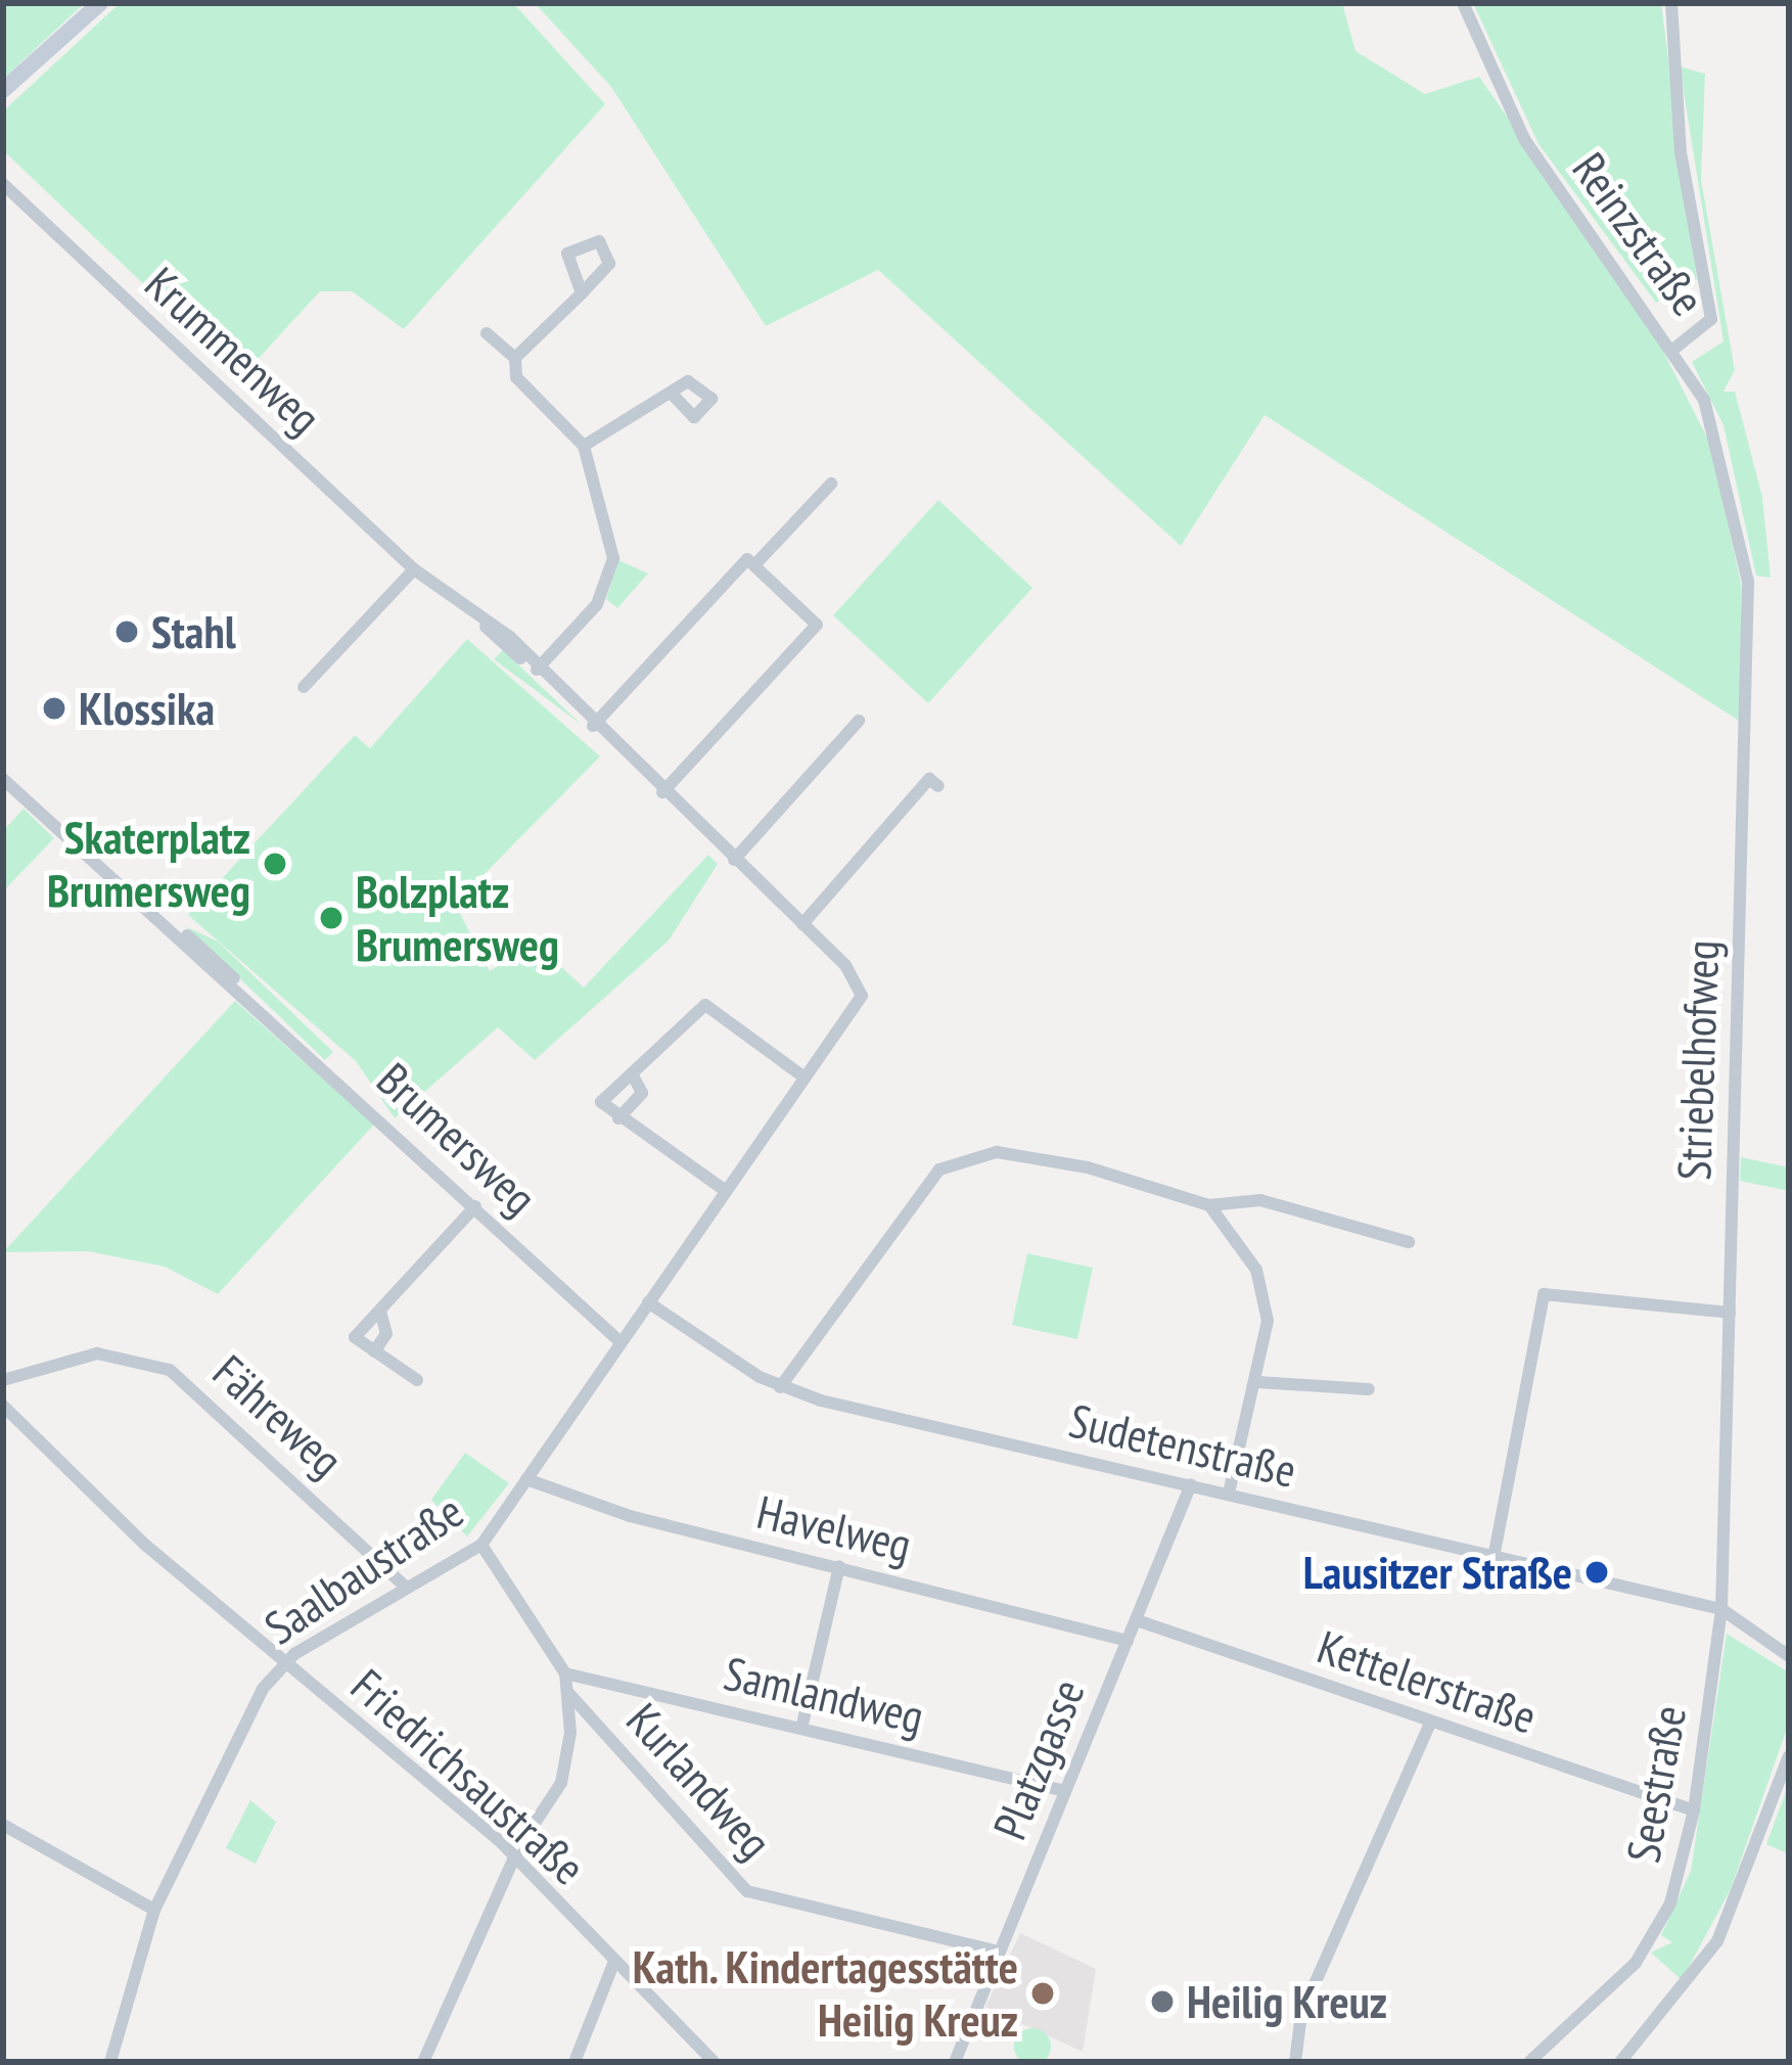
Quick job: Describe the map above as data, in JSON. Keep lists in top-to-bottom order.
{
  "streets": {
    "street": [
      "Reinzstraße",
      "Krummenweg",
      "Striebelhofweg",
      "Brumersweg",
      "Fähreweg",
      "Sudetenstraße",
      "Havelweg",
      "Saalbaustraße",
      "Kettelerstraße",
      "Samlandweg",
      "Platzgasse",
      "Friedrichsaustraße",
      "Kurlandweg",
      "Seestraße"
    ]
  },
  "crossings": [
    ["Reinzstraße", "Striebelhofweg"],
    ["Krummenweg", "Saalbaustraße"],
    ["Striebelhofweg", "Sudetenstraße"],
    ["Striebelhofweg", "Seestraße"],
    ["Brumersweg", "Saalbaustraße"],
    ["Fähreweg", "Saalbaustraße"],
    ["Sudetenstraße", "Saalbaustraße"],
    ["Sudetenstraße", "Platzgasse"],
    ["Sudetenstraße", "Seestraße"],
    ["Havelweg", "Saalbaustraße"],
    ["Havelweg", "Platzgasse"],
    ["Saalbaustraße", "Friedrichsaustraße"],
    ["Kettelerstraße", "Platzgasse"],
    ["Kettelerstraße", "Seestraße"],
    ["Samlandweg", "Platzgasse"],
    ["Platzgasse", "Kurlandweg"]
  ],
  "places": [
    "Stahl",
    "Klossika",
    "Skaterplatz Brumersweg",
    "Bolzplatz Brumersweg",
    "Lausitzer Straße",
    "Kath. Kindertagesstätte Heilig Kreuz",
    "Heilig Kreuz"
  ]
}
